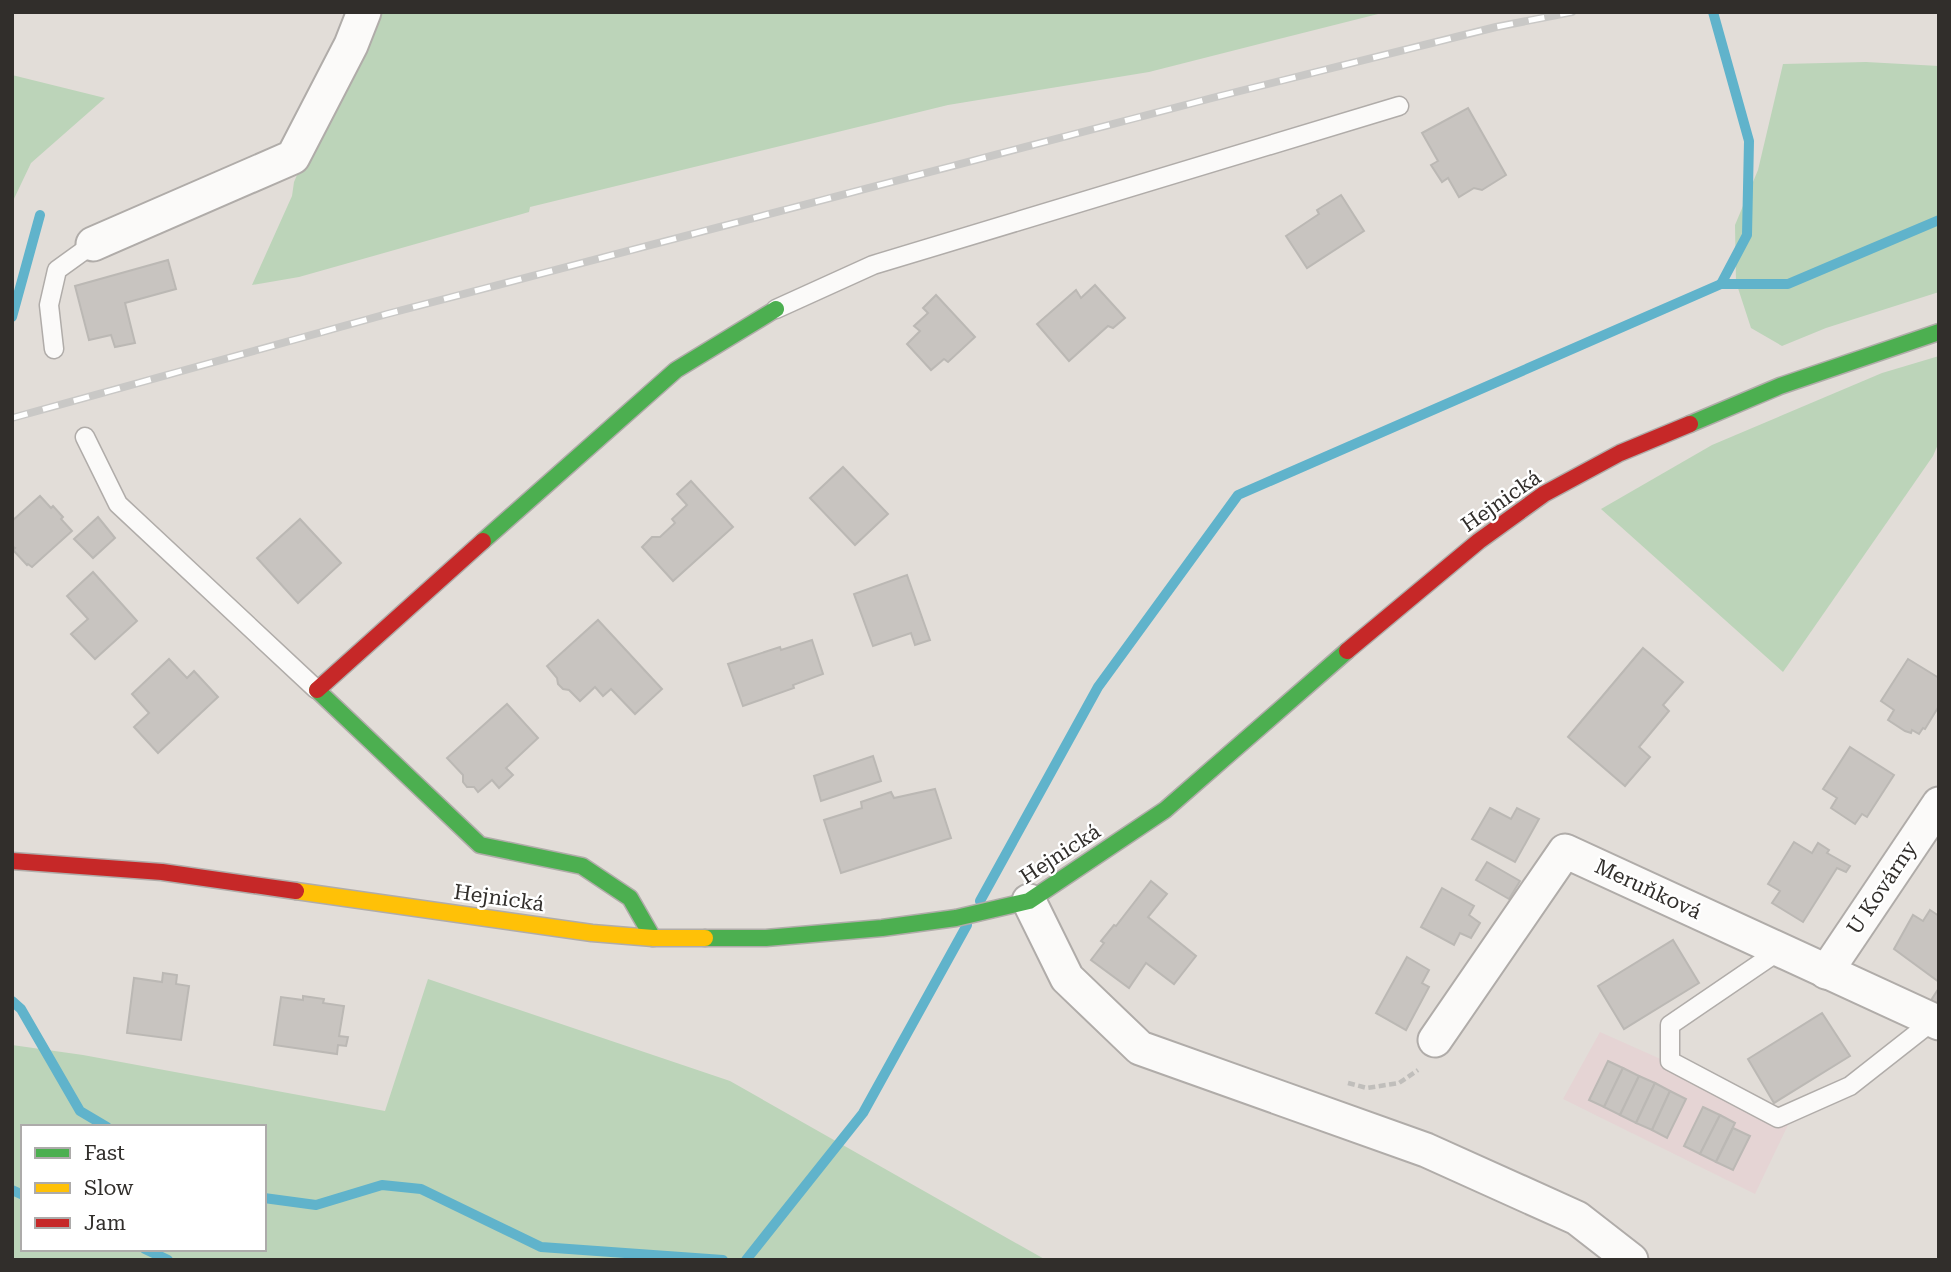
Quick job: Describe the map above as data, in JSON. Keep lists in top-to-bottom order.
{
  "streets": {
    "main road": ["Hejnická"],
    "street": ["U Kovárny", "Meruňková"]
  },
  "crossings": [
    ["U Kovárny", "Meruňková"]
  ],
  "legend": ["Fast", "Slow", "Jam"]
}
